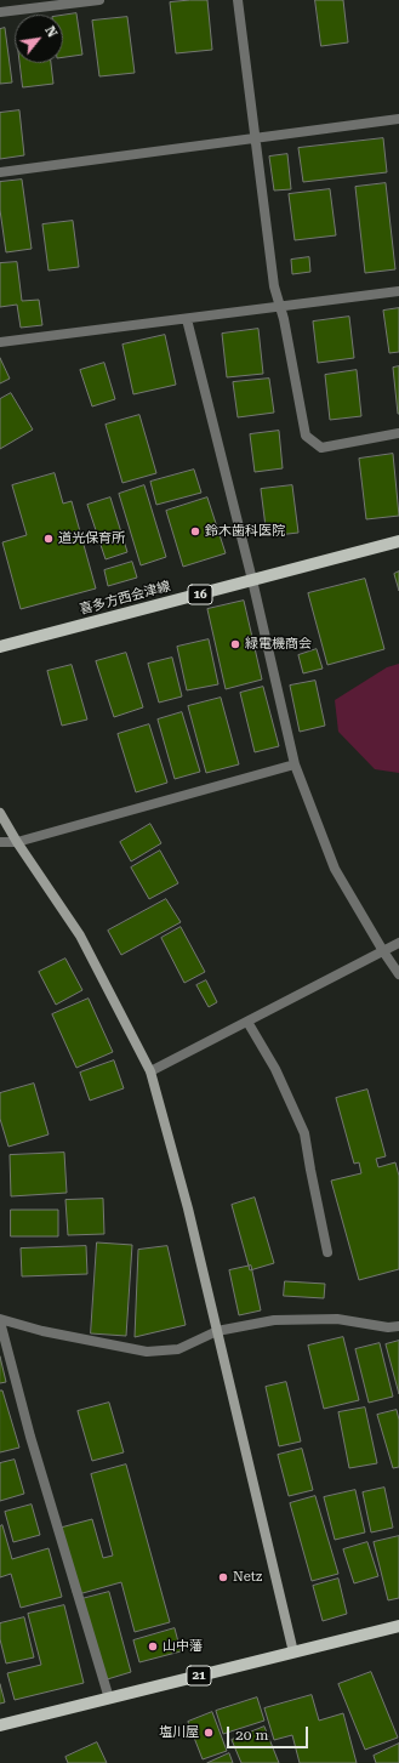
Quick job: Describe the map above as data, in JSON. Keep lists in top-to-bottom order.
{
  "streets": {
    "main road": ["16", "喜多方西会津線", "21"]
  },
  "places": [
    "鈴木歯科医院",
    "道光保育所",
    "緑電機商会",
    "Netz",
    "山中藩",
    "塩川屋"
  ],
  "scale_bar": "20 m",
  "north": "top right"
}
